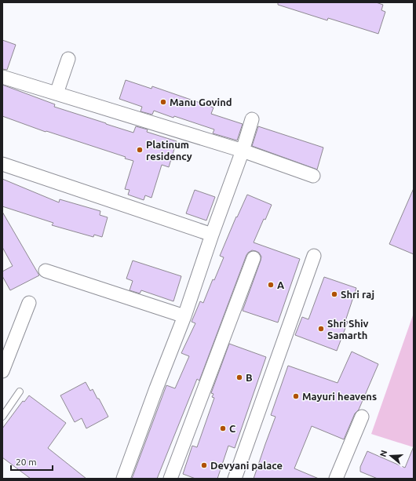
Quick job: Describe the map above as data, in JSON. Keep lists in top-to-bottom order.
{
  "places": [
    "Manu Govind",
    "Platinum residency",
    "A",
    "Shri raj",
    "Shri Shiv Samarth",
    "B",
    "Mayuri heavens",
    "C",
    "Devyani palace"
  ],
  "scale_bar": "20 m",
  "north": "left"
}
